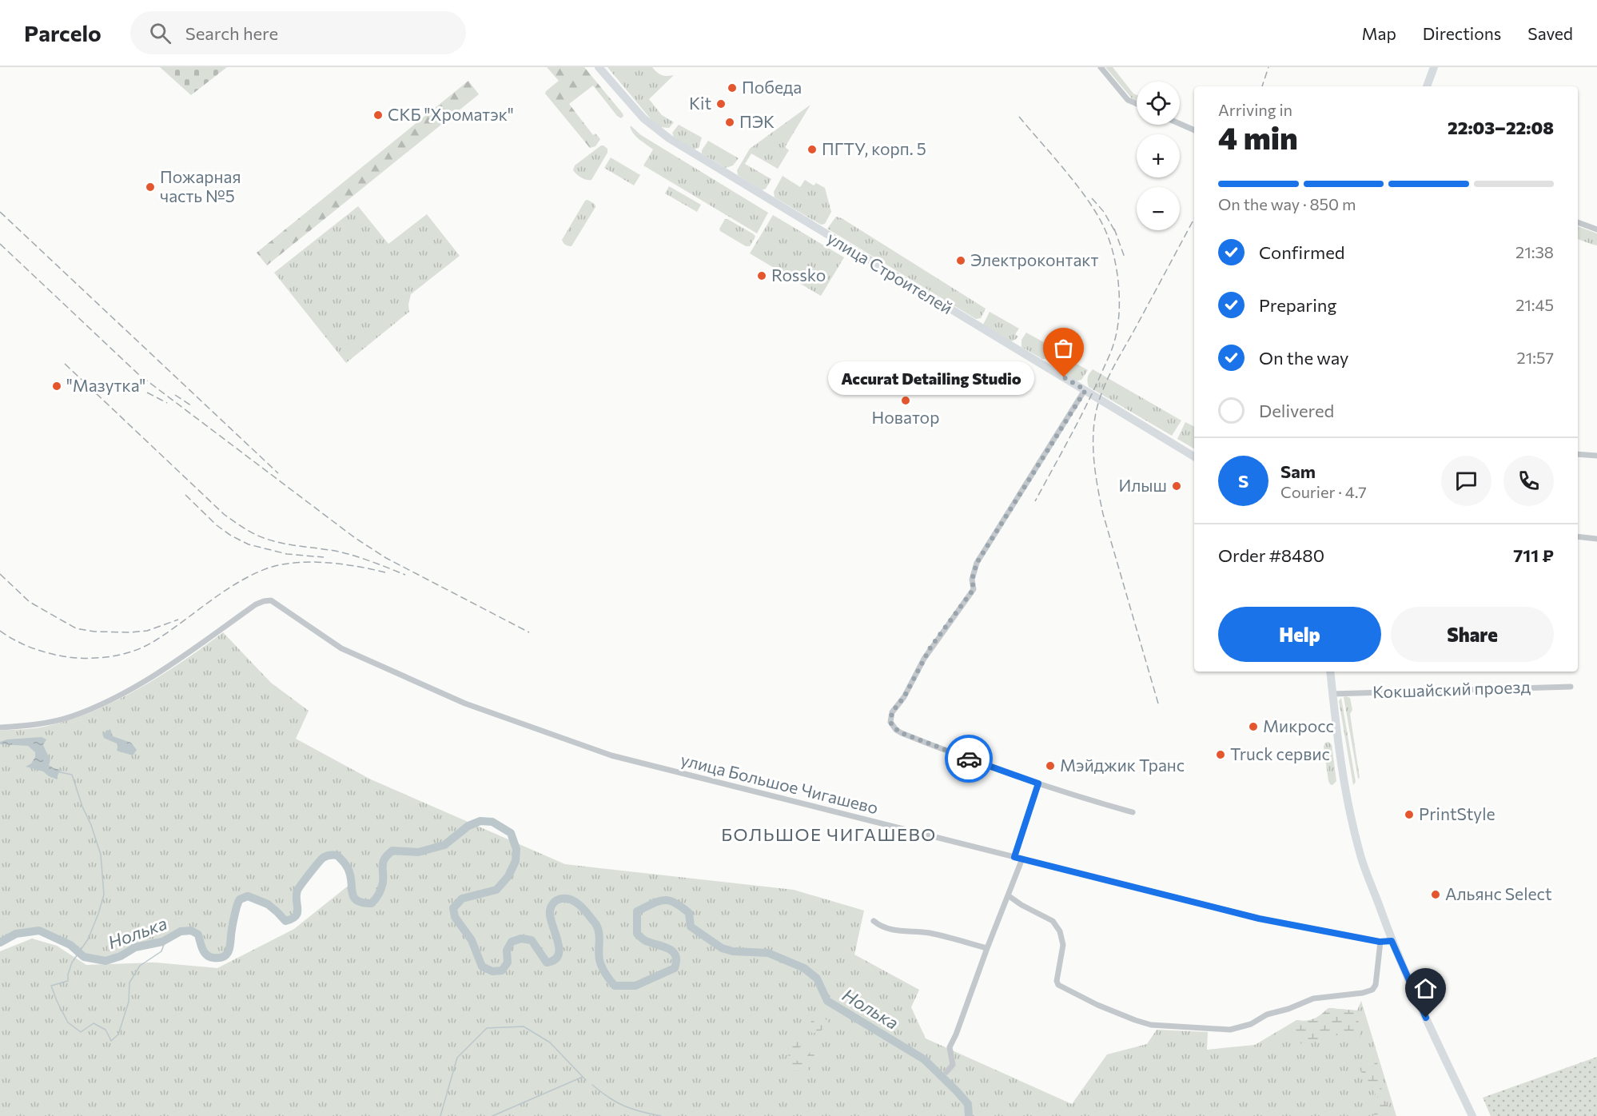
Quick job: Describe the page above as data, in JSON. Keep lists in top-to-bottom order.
{
  "streets": {
    "main road": ["улица Строителей"],
    "street": ["Кокшайский проезд", "улица Большое Чигашево"]
  },
  "districts": ["БОЛЬШОЕ ЧИГАШЕВО"],
  "water": ["Нолька"],
  "places": [
    "Победа",
    "Kit",
    "СКБ \"Хроматэк\"",
    "ПЭК",
    "ПГТУ, корп. 5",
    "Пожарная часть №5",
    "Электроконтакт",
    "Rossko",
    "Accurat Detailing Studio",
    "\"Мазутка\"",
    "Новатор",
    "Илыш",
    "Микросс",
    "Truck сервис",
    "Мэйджик Транс",
    "PrintStyle",
    "Альянс Select"
  ],
  "page": {
    "header": "Parcelo",
    "search": "Search here",
    "nav": ["Map", "Directions", "Saved"],
    "map_buttons": ["+", "−"],
    "heading": ["4 min", "Arriving in", "22:03–22:08"],
    "panel": [
      "Sam",
      "Courier · 4.7",
      "Order #8480",
      "711 ₽"
    ],
    "bar": "On the way · 850 m",
    "list": [
      ["Confirmed", "21:38"],
      ["Preparing", "21:45"],
      ["On the way", "21:57"],
      "Delivered"
    ],
    "bubble": "Accurat Detailing Studio",
    "round": "S",
    "buttons": ["Help", "Share"]
  }
}
